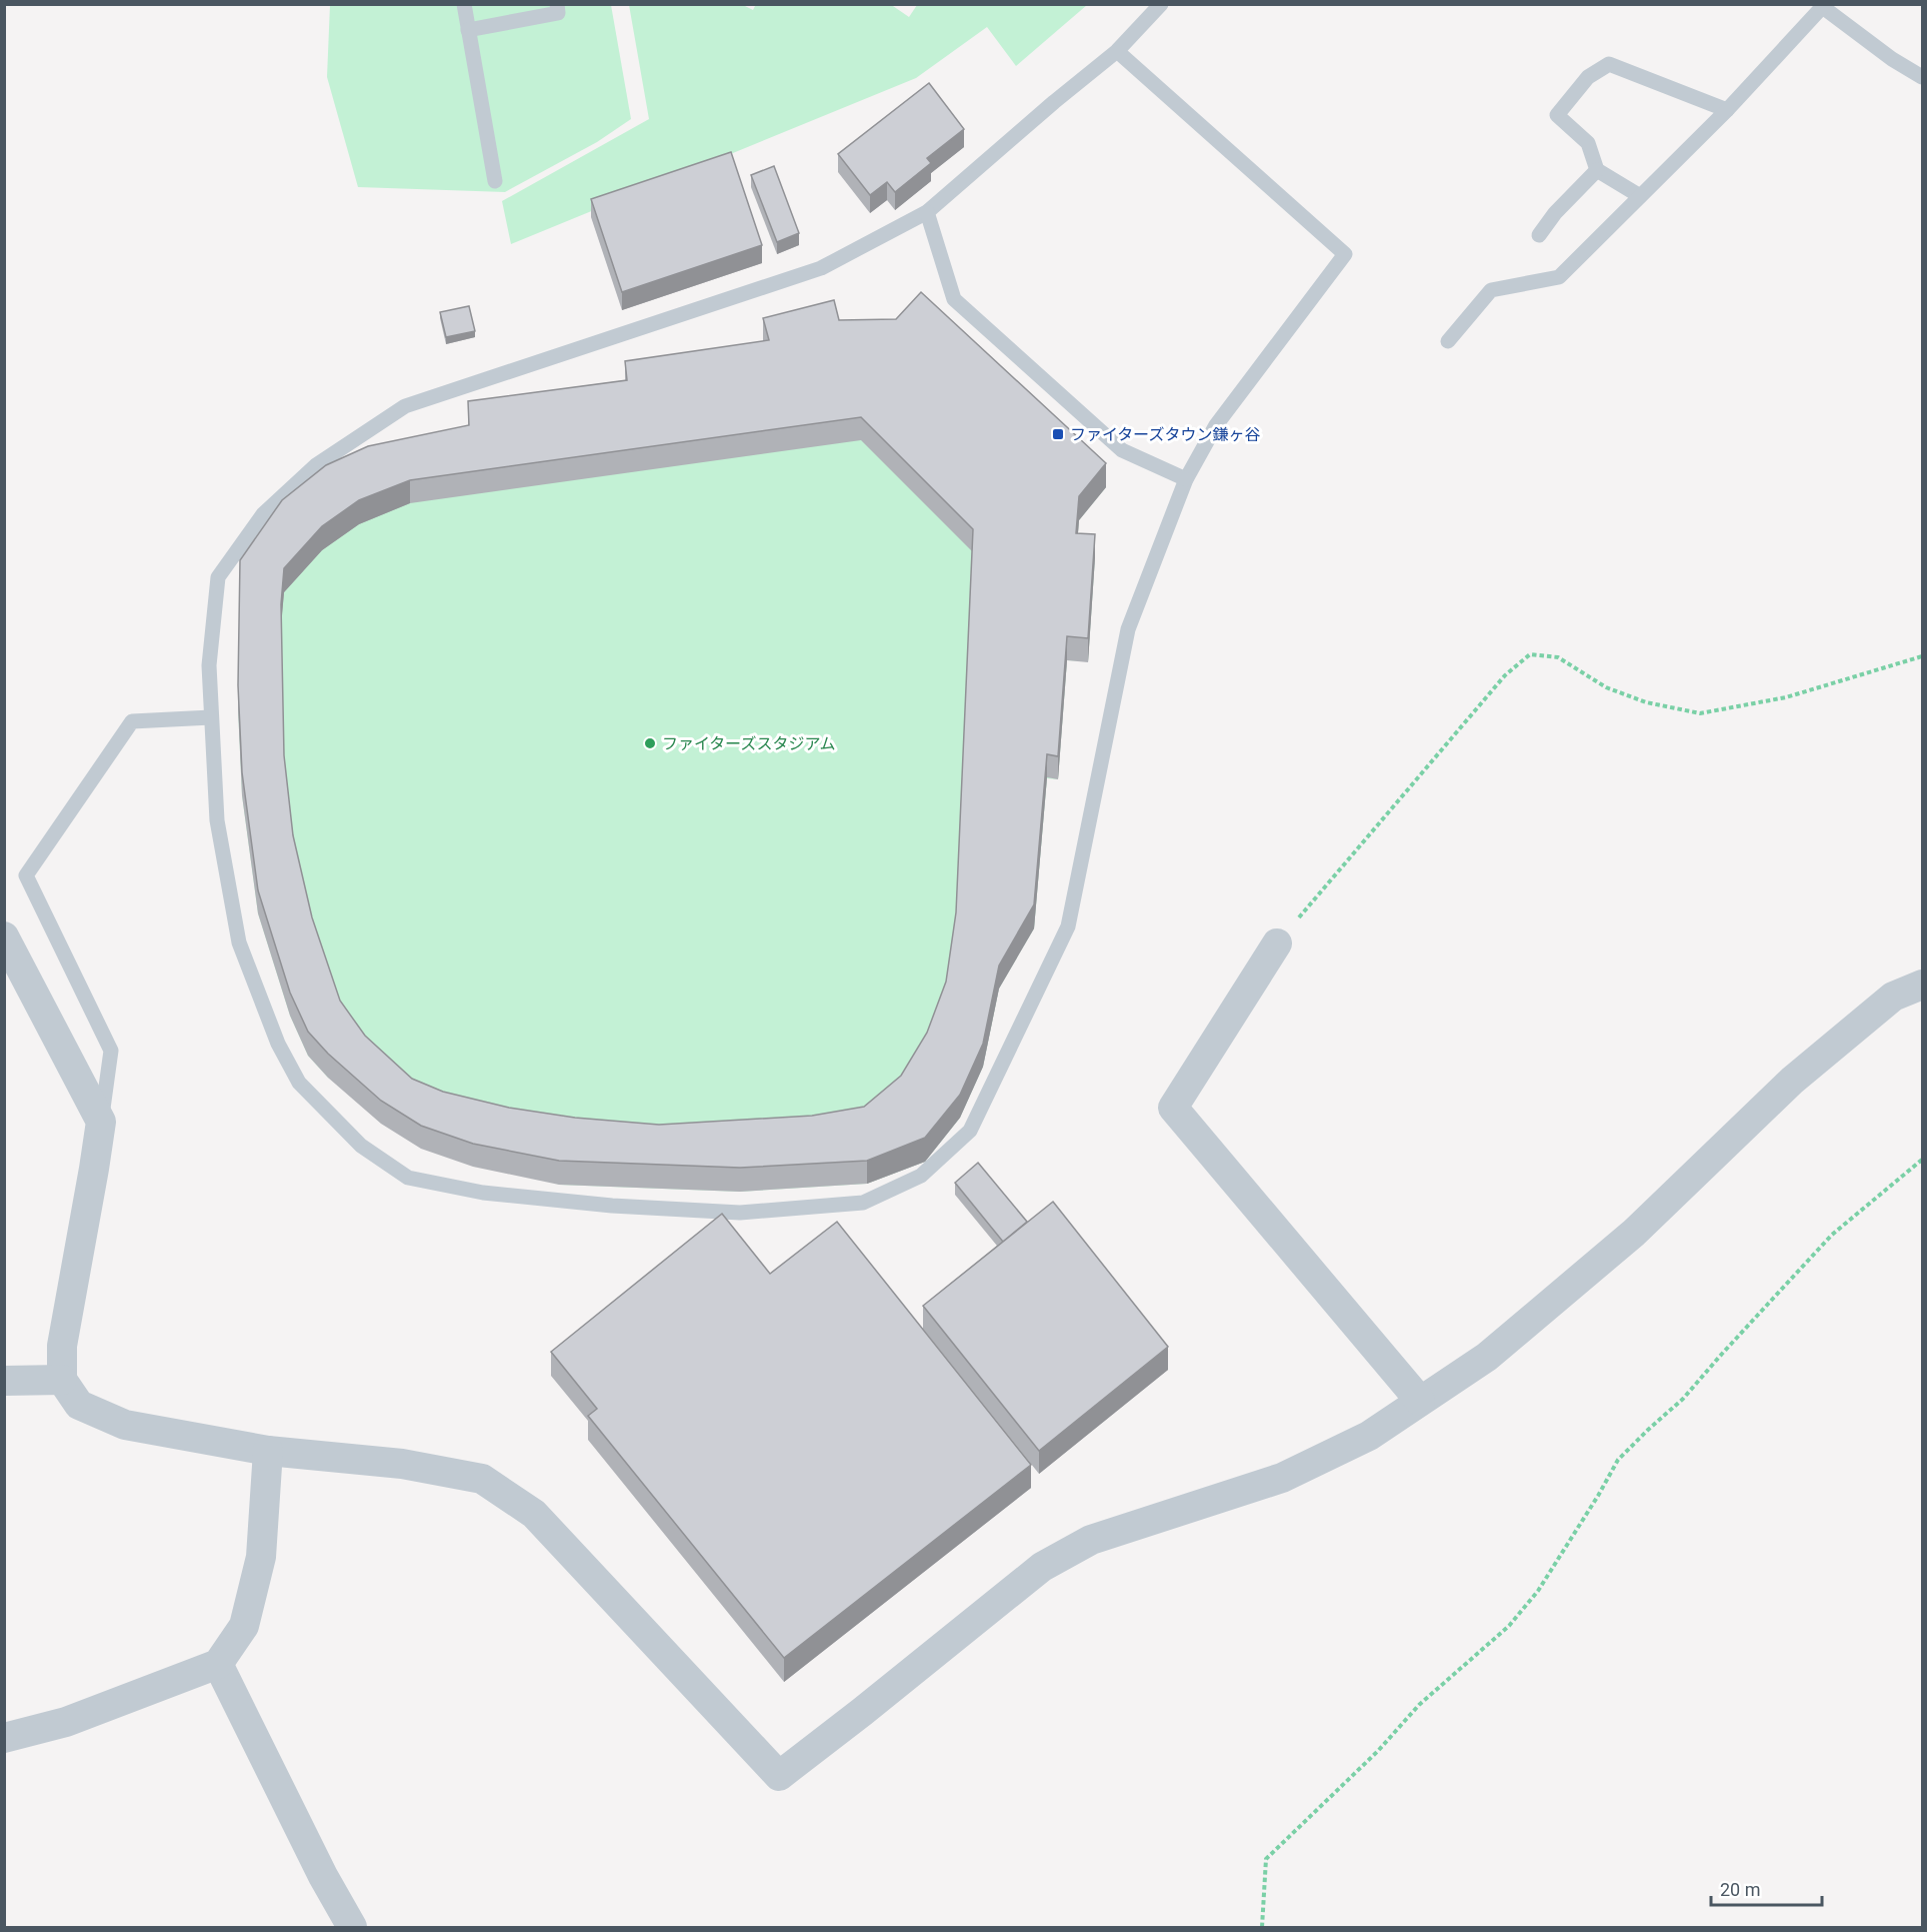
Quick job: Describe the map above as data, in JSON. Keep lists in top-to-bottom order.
{
  "places": {
    "transit": ["ファイターズタウン鎌ヶ谷"],
    "other": ["ファイターズスタジアム"]
  },
  "scale_bar": "20 m"
}
